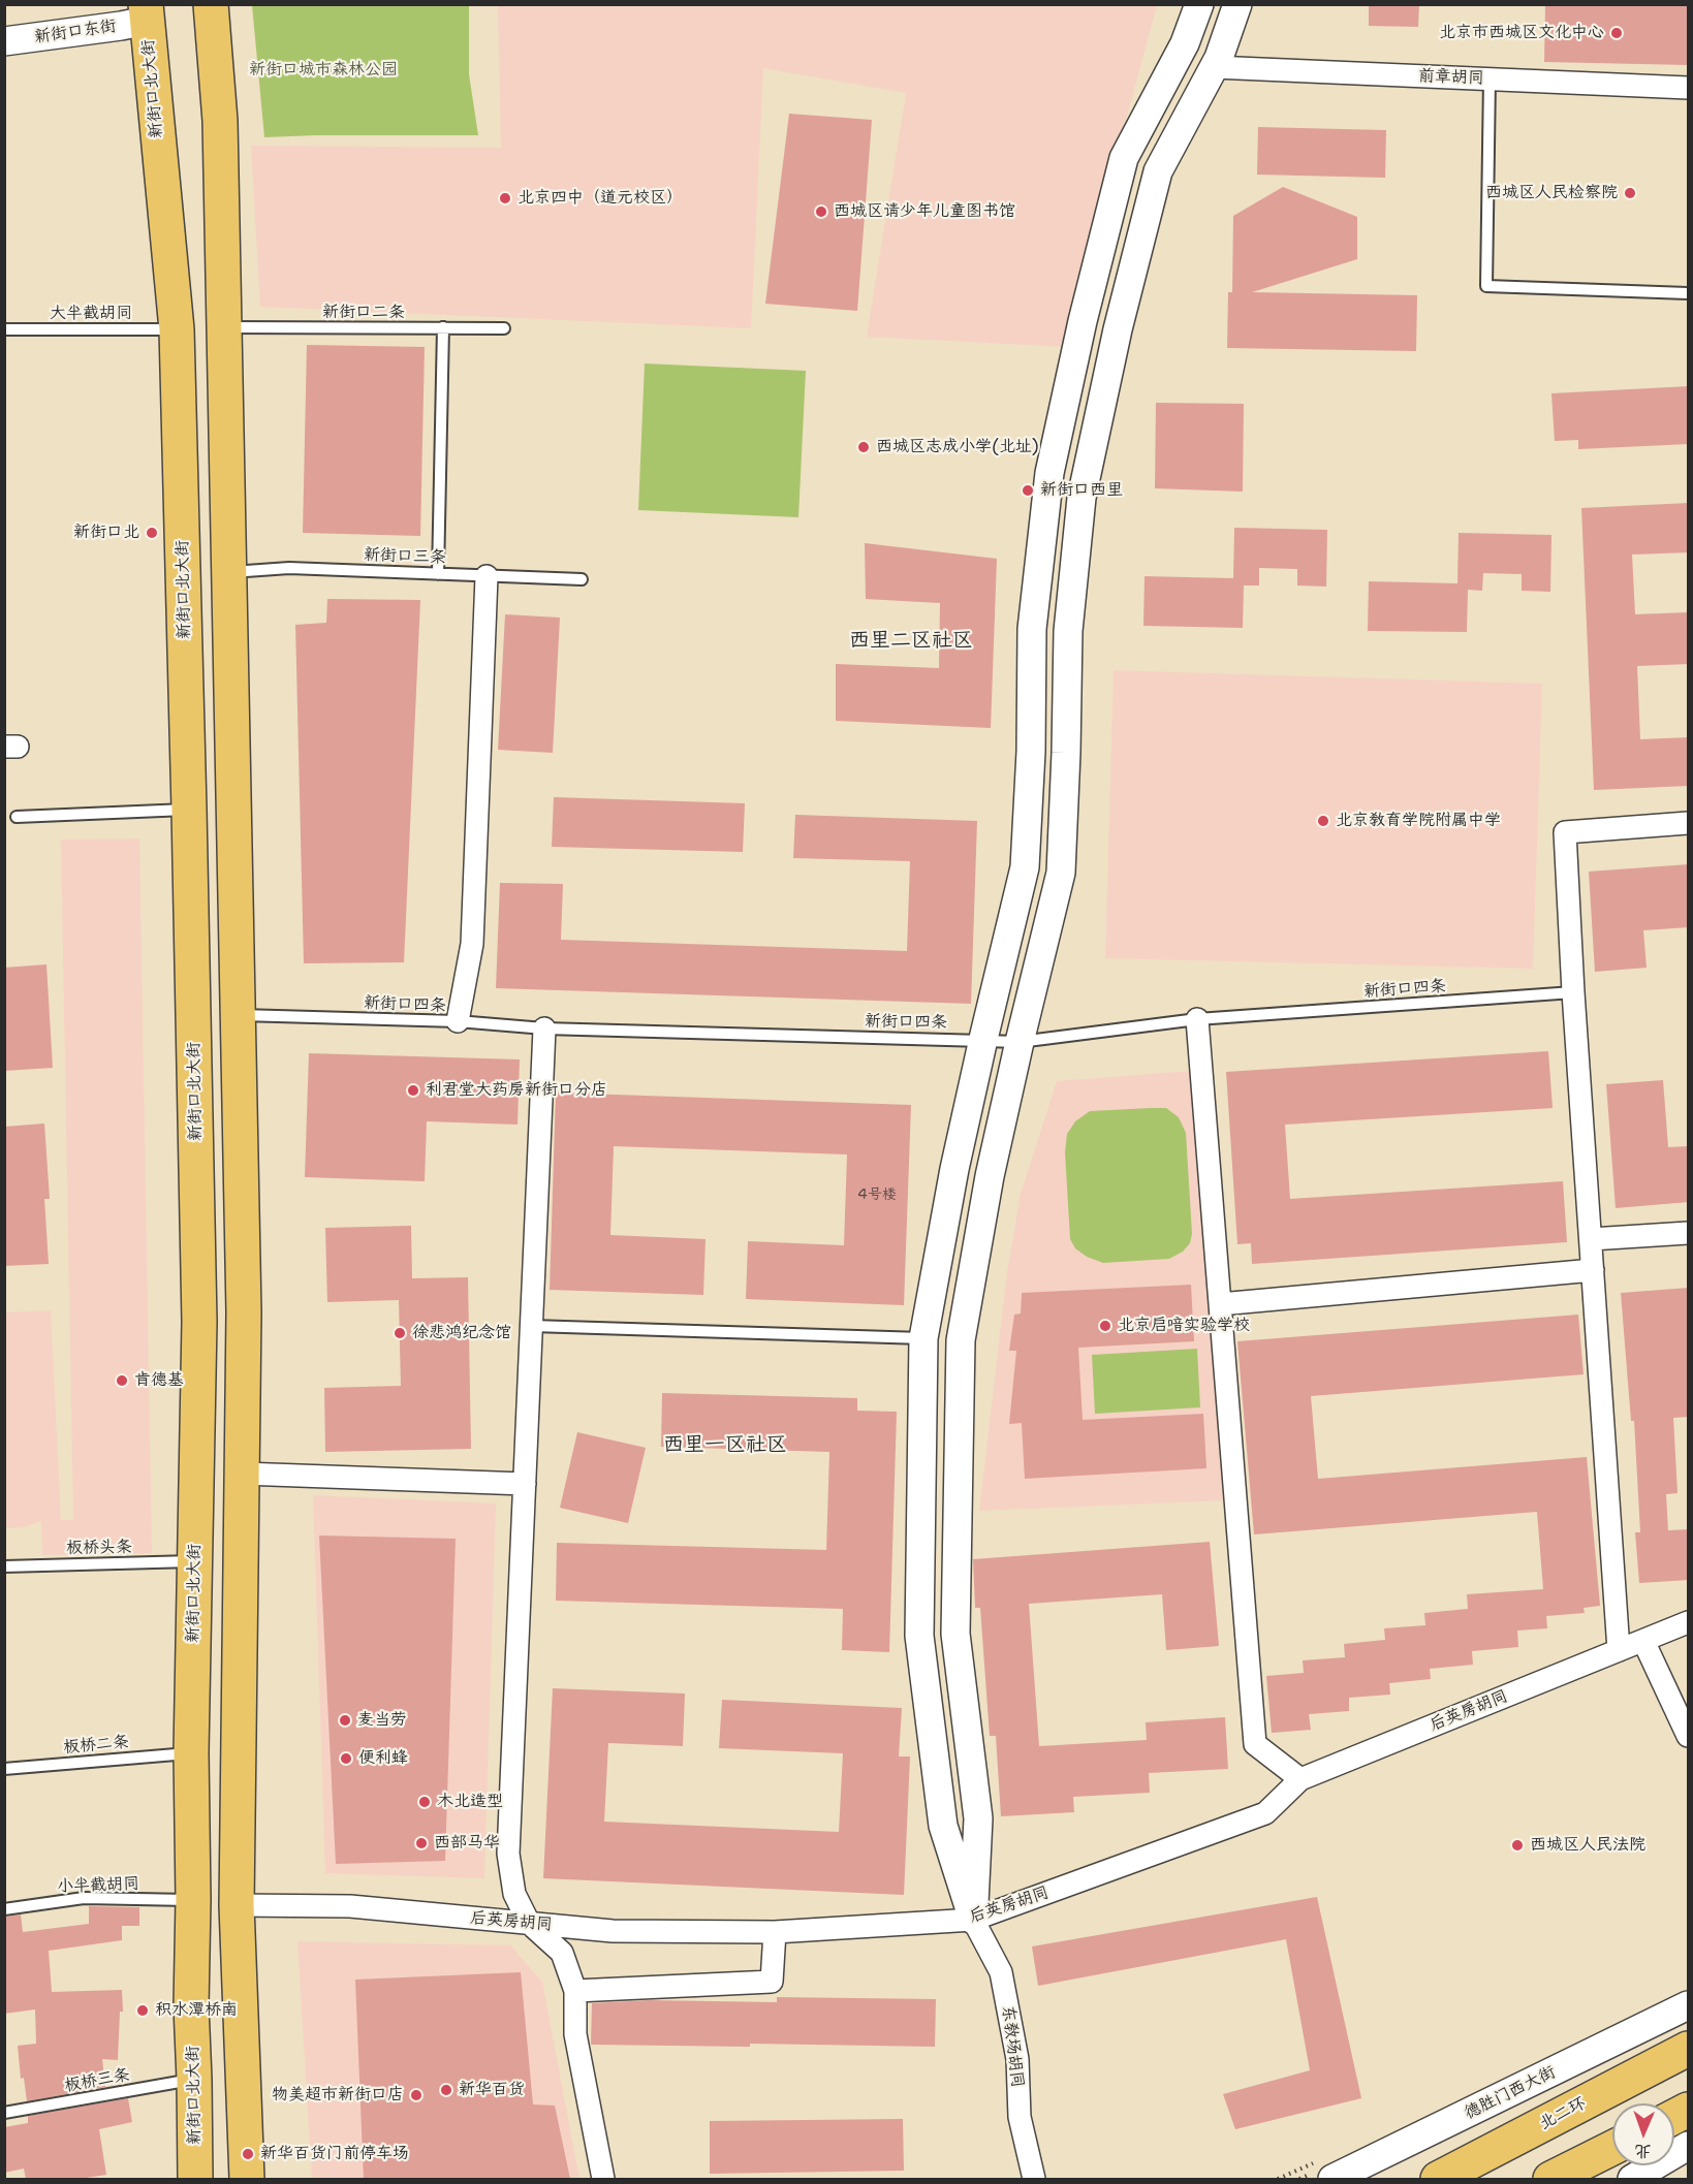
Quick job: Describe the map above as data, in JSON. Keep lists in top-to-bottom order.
{
  "streets": {
    "main road": ["新街口北大街", "北二环"],
    "street": [
      "新街口东街",
      "前章胡同",
      "后英房胡同",
      "东教场胡同",
      "德胜门西大街"
    ],
    "lane": [
      "新街口二条",
      "大半截胡同",
      "新街口三条",
      "新街口四条",
      "板桥头条",
      "板桥二条",
      "小半截胡同",
      "板桥三条"
    ]
  },
  "crossings": [
    ["新街口东街", "新街口北大街"],
    ["新街口北大街", "大半截胡同"],
    ["新街口北大街", "板桥头条"],
    ["新街口北大街", "板桥二条"],
    ["新街口北大街", "小半截胡同"],
    ["新街口北大街", "板桥三条"],
    ["后英房胡同", "东教场胡同"]
  ],
  "districts": ["西里二区社区", "西里一区社区"],
  "parks": ["新街口城市森林公园"],
  "places": [
    "北京市西城区文化中心",
    "西城区人民检察院",
    "北京四中（道元校区）",
    "西城区请少年儿童图书馆",
    "西城区志成小学(北址)",
    "新街口西里",
    "新街口北",
    "北京教育学院附属中学",
    "利君堂大药房新街口分店",
    "北京启喑实验学校",
    "徐悲鸿纪念馆",
    "肯德基",
    "麦当劳",
    "便利蜂",
    "木北造型",
    "西部马华",
    "西城区人民法院",
    "积水潭桥南",
    "新华百货",
    "物美超市新街口店",
    "新华百货门前停车场"
  ],
  "house_numbers": ["4号楼"],
  "north": "bottom"
}
